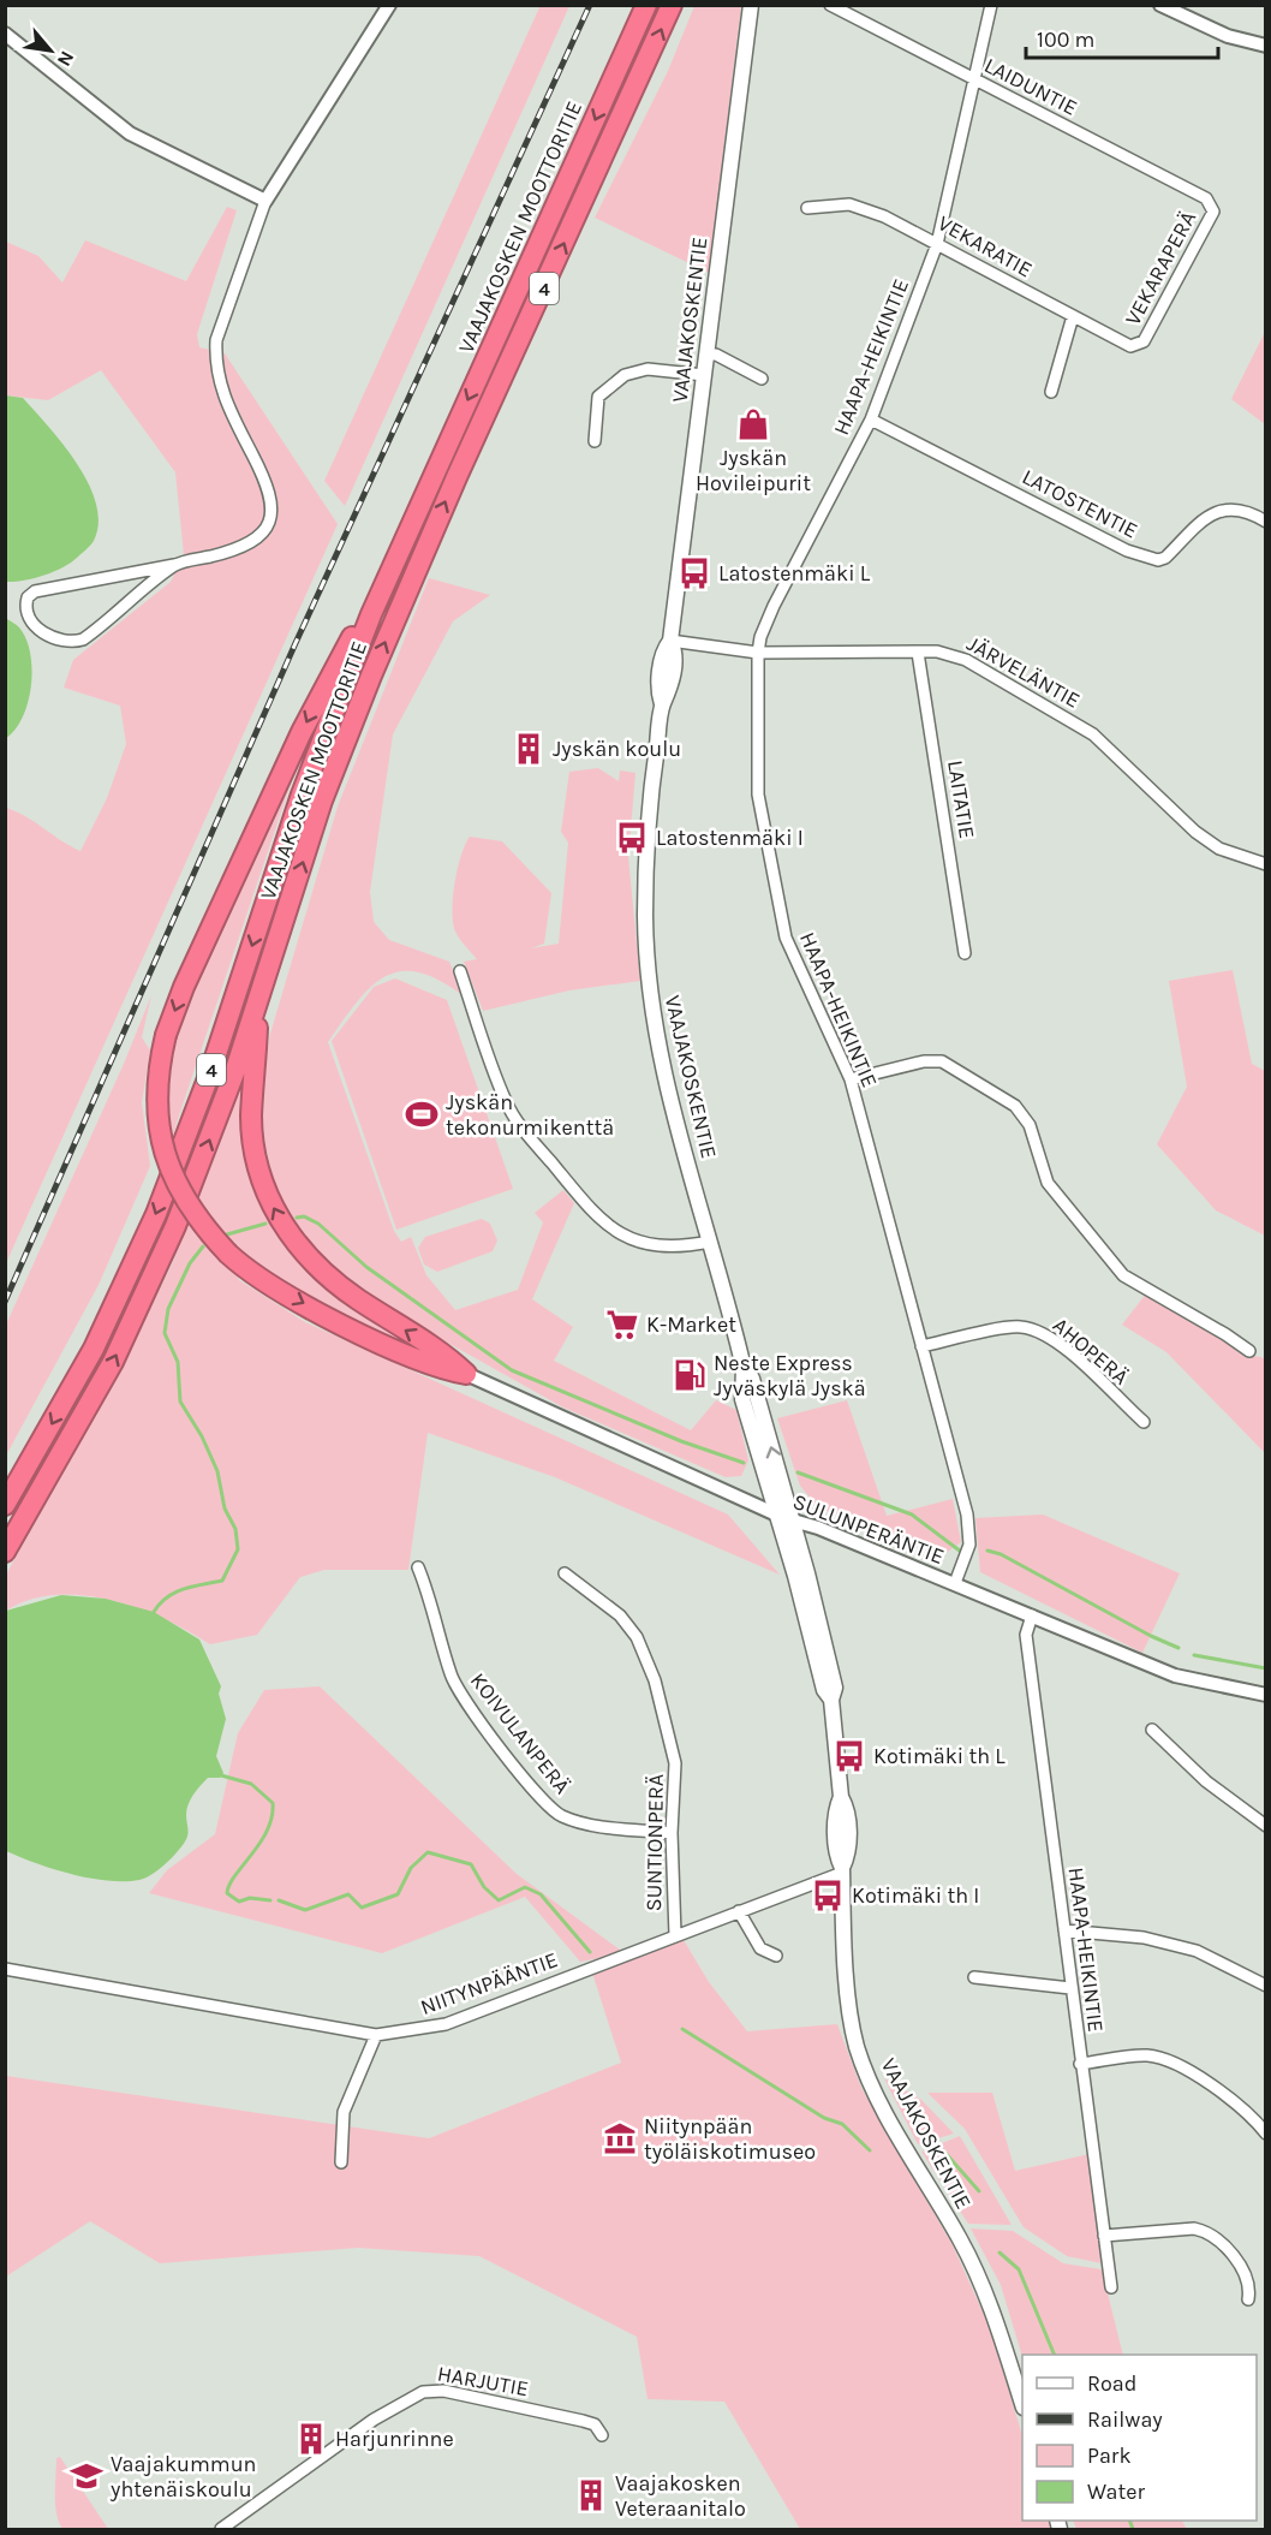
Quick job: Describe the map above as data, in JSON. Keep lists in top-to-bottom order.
{
  "streets": {
    "highway": ["VAAJAKOSKEN MOOTTORITIE", "4"],
    "main road": ["VAAJAKOSKENTIE"],
    "street": [
      "LAIDUNTIE",
      "VEKARATIE",
      "VEKARAPERÄ",
      "HAAPA-HEIKINTIE",
      "LATOSTENTIE",
      "JÄRVELÄNTIE",
      "LAITATIE",
      "AHOPERÄ",
      "SULUNPERÄNTIE",
      "KOIVULANPERÄ",
      "SUNTIONPERÄ",
      "NIITYNPÄÄNTIE",
      "HARJUTIE"
    ]
  },
  "crossings": [
    ["LAIDUNTIE", "VEKARAPERÄ"],
    ["LAIDUNTIE", "HAAPA-HEIKINTIE"],
    ["VEKARATIE", "VEKARAPERÄ"],
    ["VEKARATIE", "HAAPA-HEIKINTIE"],
    ["VAAJAKOSKENTIE", "JÄRVELÄNTIE"],
    ["VAAJAKOSKENTIE", "SULUNPERÄNTIE"],
    ["VAAJAKOSKENTIE", "NIITYNPÄÄNTIE"],
    ["HAAPA-HEIKINTIE", "LATOSTENTIE"],
    ["HAAPA-HEIKINTIE", "JÄRVELÄNTIE"],
    ["HAAPA-HEIKINTIE", "AHOPERÄ"],
    ["HAAPA-HEIKINTIE", "SULUNPERÄNTIE"],
    ["JÄRVELÄNTIE", "LAITATIE"],
    ["KOIVULANPERÄ", "SUNTIONPERÄ"],
    ["SUNTIONPERÄ", "NIITYNPÄÄNTIE"]
  ],
  "places": {
    "shop": ["Jyskän Hovileipurit"],
    "bus stop": [
      "Latostenmäki L",
      "Latostenmäki I",
      "Kotimäki th L",
      "Kotimäki th I"
    ],
    "building": ["Jyskän koulu", "Harjunrinne", "Vaajakosken Veteraanitalo"],
    "sports": ["Jyskän tekonurmikenttä"],
    "supermarket": ["K-Market"],
    "fuel station": ["Neste Express Jyväskylä Jyskä"],
    "museum": ["Niitynpään työläiskotimuseo"],
    "school or university": ["Vaajakummun yhtenäiskoulu"]
  },
  "legend": [
    "Road",
    "Railway",
    "Park",
    "Water"
  ],
  "scale_bar": "100 m",
  "north": "bottom right"
}
